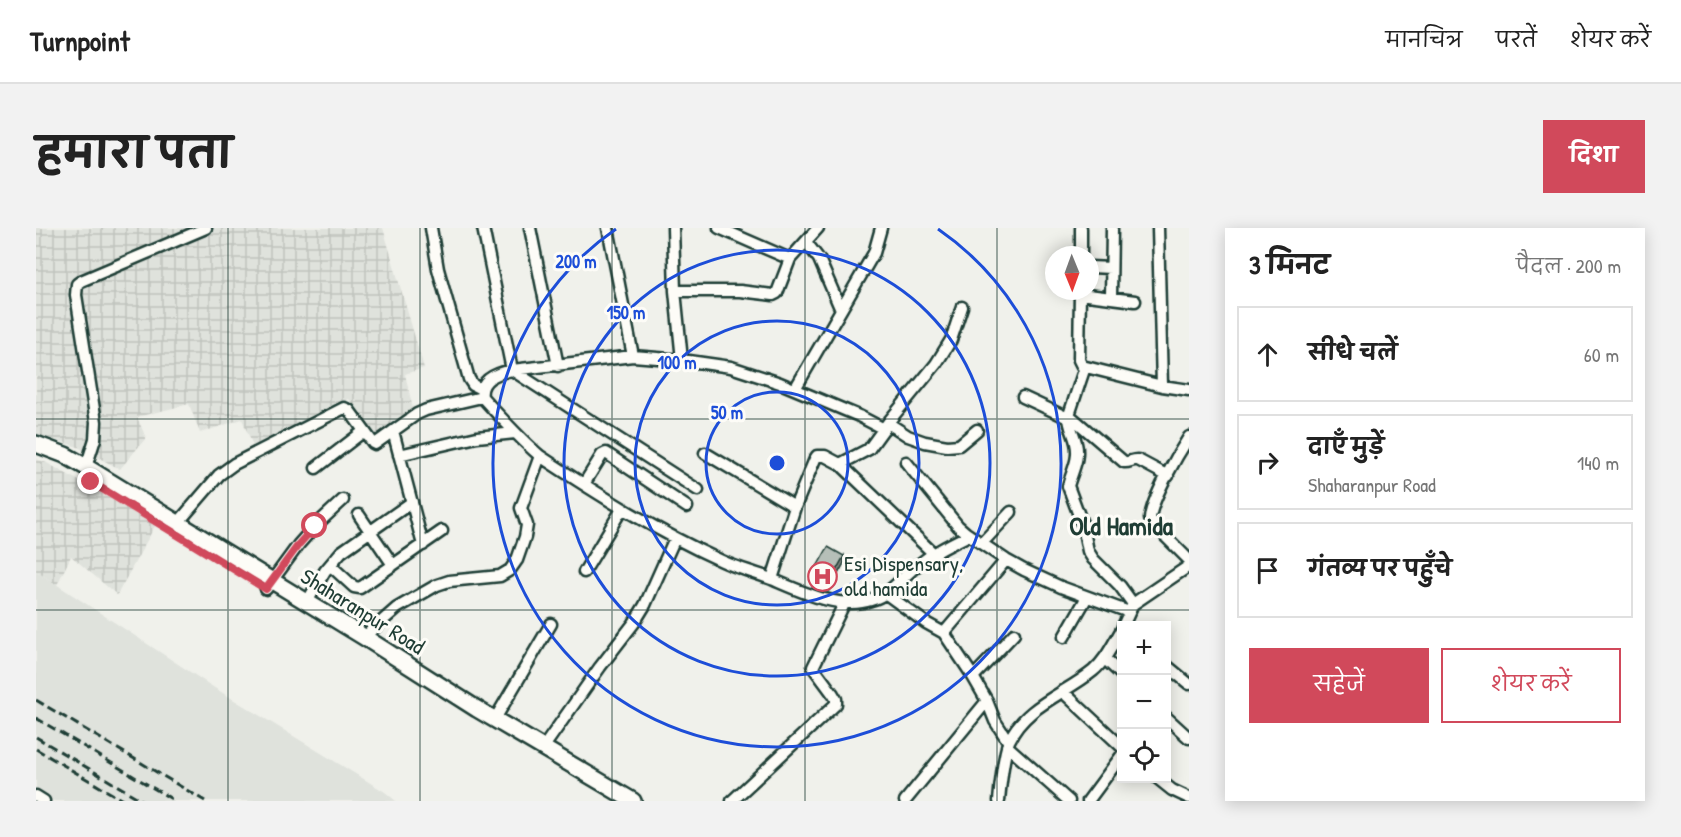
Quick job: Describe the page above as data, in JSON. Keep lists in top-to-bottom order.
{
  "streets": {
    "main road": ["Shaharanpur Road"]
  },
  "districts": ["Old Hamida"],
  "places": {
    "hospital": ["Esi Dispensary, old hamida"]
  },
  "north": "bottom",
  "page": {
    "header": "Turnpoint",
    "nav": ["मानचित्र", "परतें", "शेयर करें"],
    "title": "हमारा पता",
    "buttons": [
      "दिशा",
      ["सहेजें", "शेयर करें"]
    ],
    "heading": ["3 मिनट", "पैदल · 200 m"],
    "list": [
      ["सीधे चलें", "60 m"],
      ["दाएँ मुड़ें", "Shaharanpur Road", "140 m"],
      "गंतव्य पर पहुँचे"
    ],
    "map_buttons": ["+", "−"]
  },
  "rings": [
    "200 m",
    "150 m",
    "100 m",
    "50 m"
  ]
}
